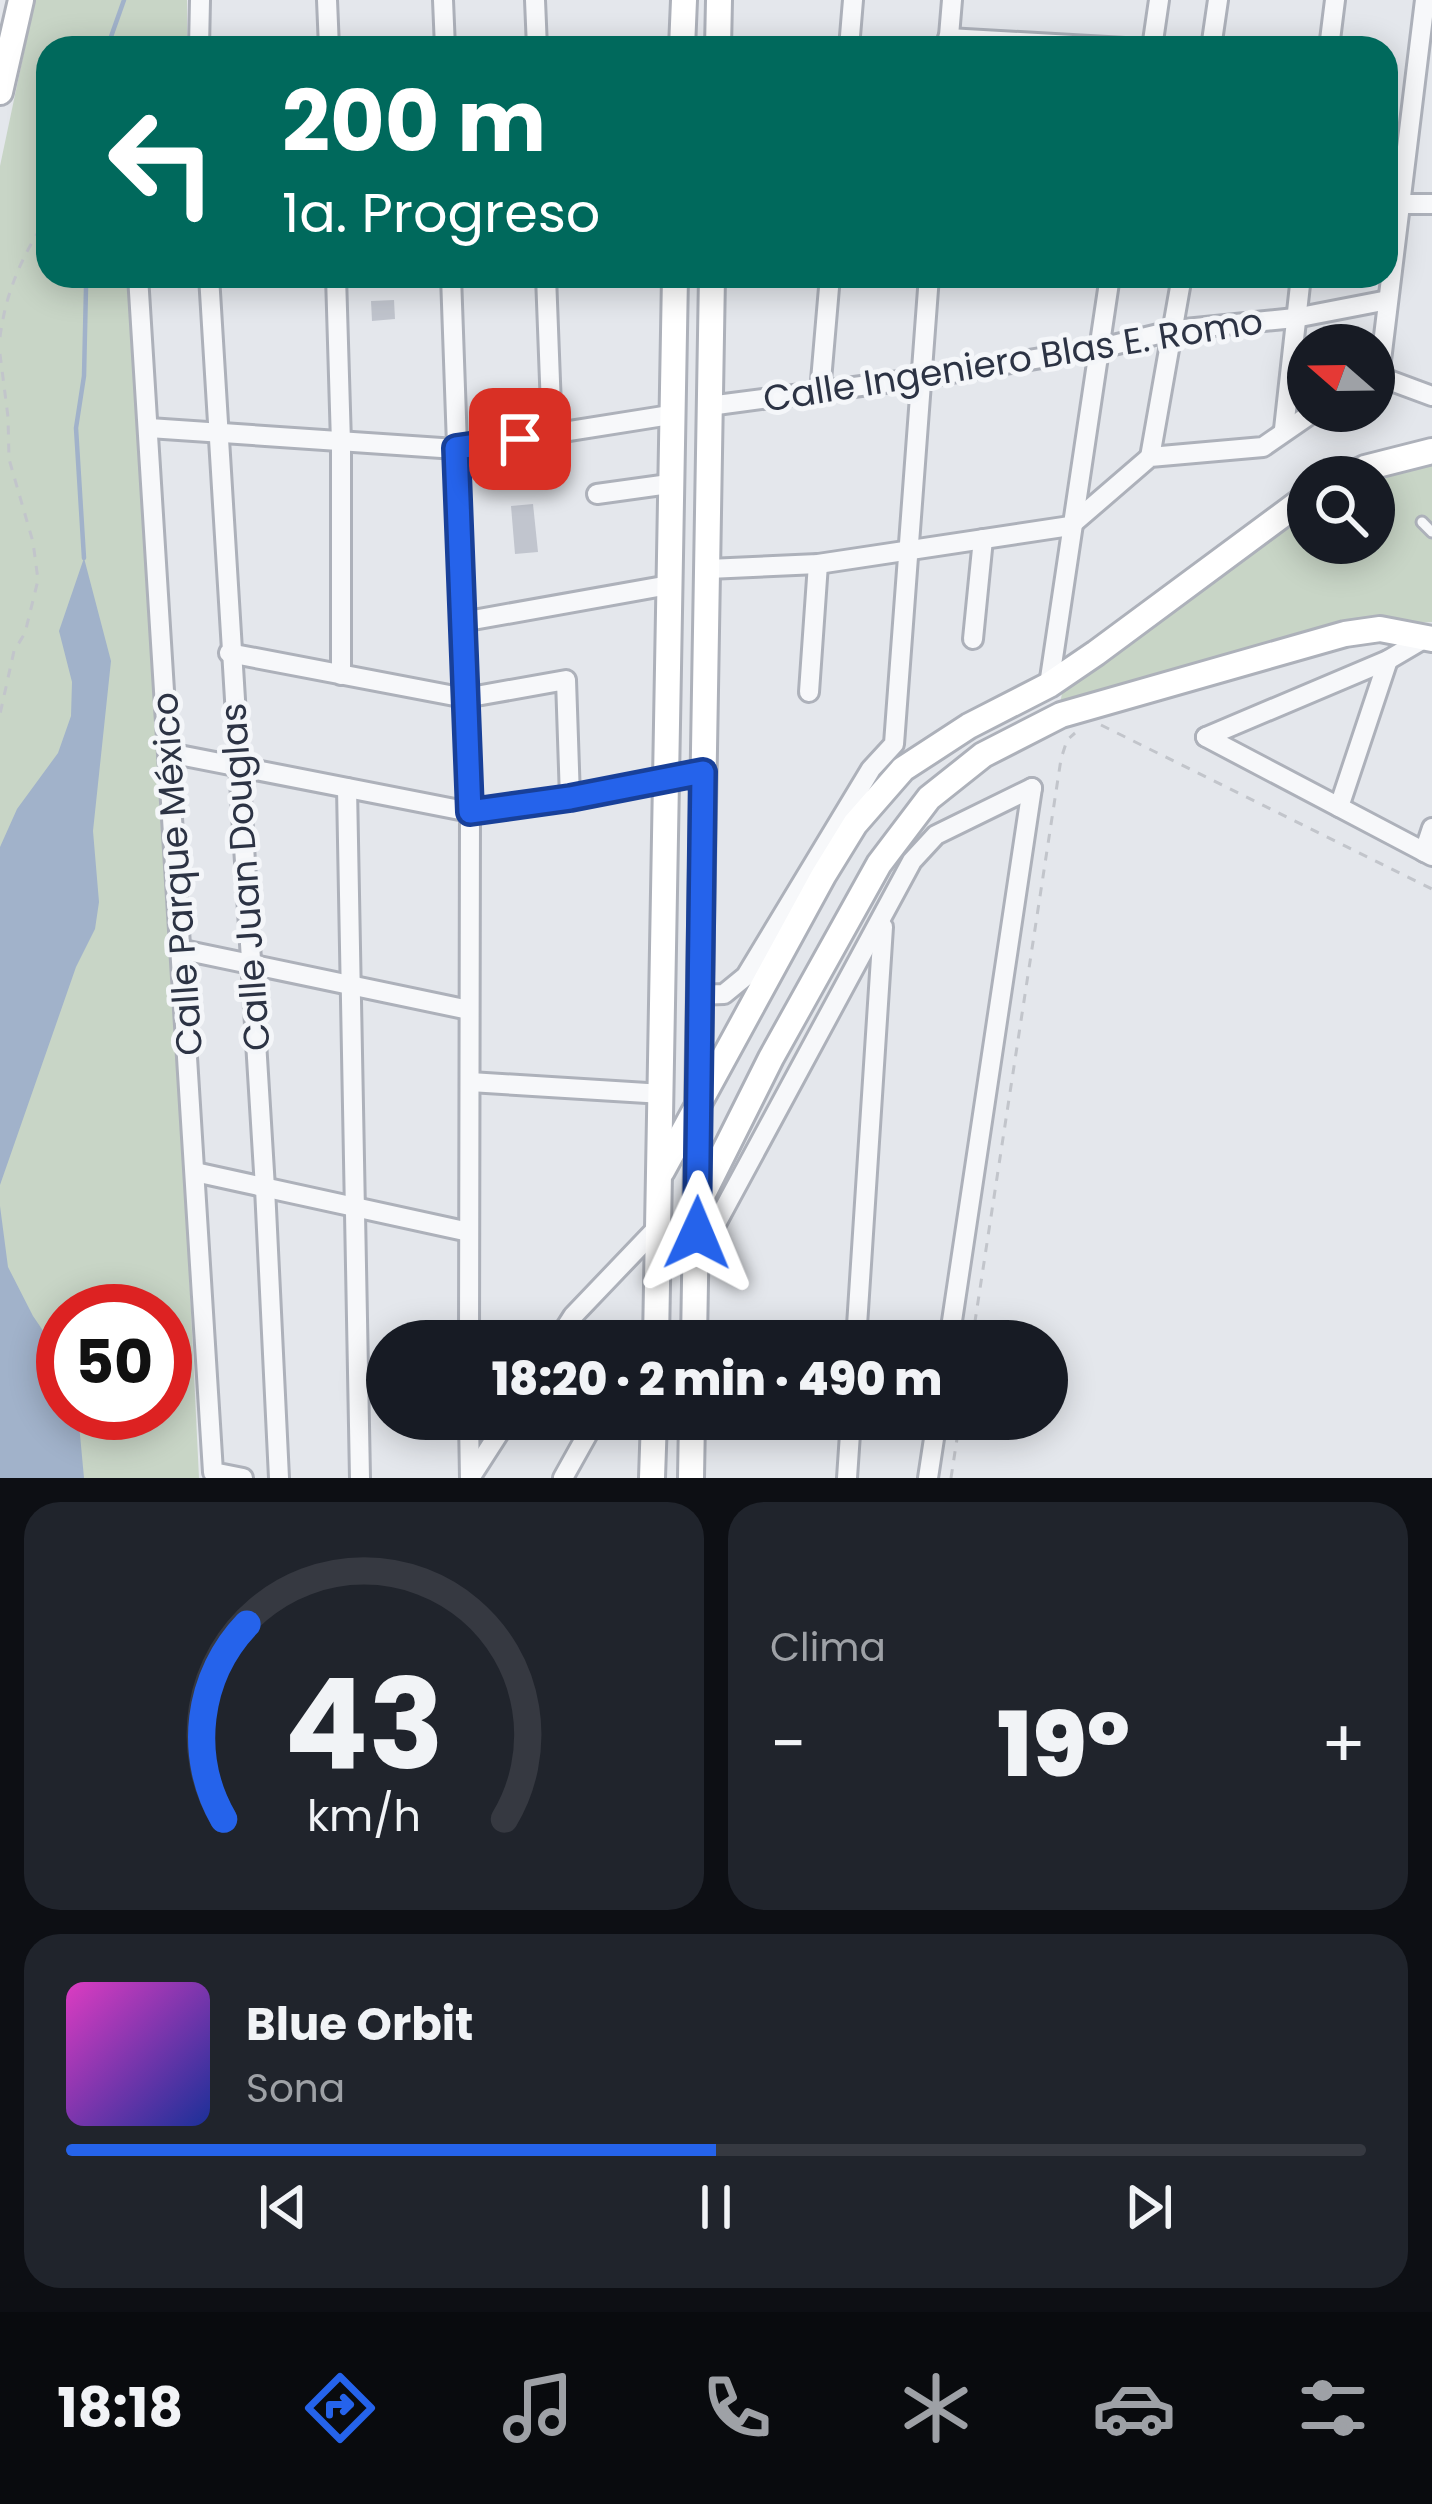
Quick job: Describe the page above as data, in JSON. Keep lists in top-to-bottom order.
{
  "streets": {
    "street": ["Calle Ingeniero Blas E. Romo", "Calle Parque México", "Calle Juan Douglas"]
  },
  "north": "left",
  "page": {
    "turn": ["200 m", "1a. Progreso"],
    "limit": "50",
    "trip": "18:20 · 2 min · 490 m",
    "tile": "Clima",
    "heat": ["−", "19°", "+"],
    "song": ["Blue Orbit", "Sona"],
    "tabs": "18:18",
    "gauge": ["43", "km/h"]
  }
}
